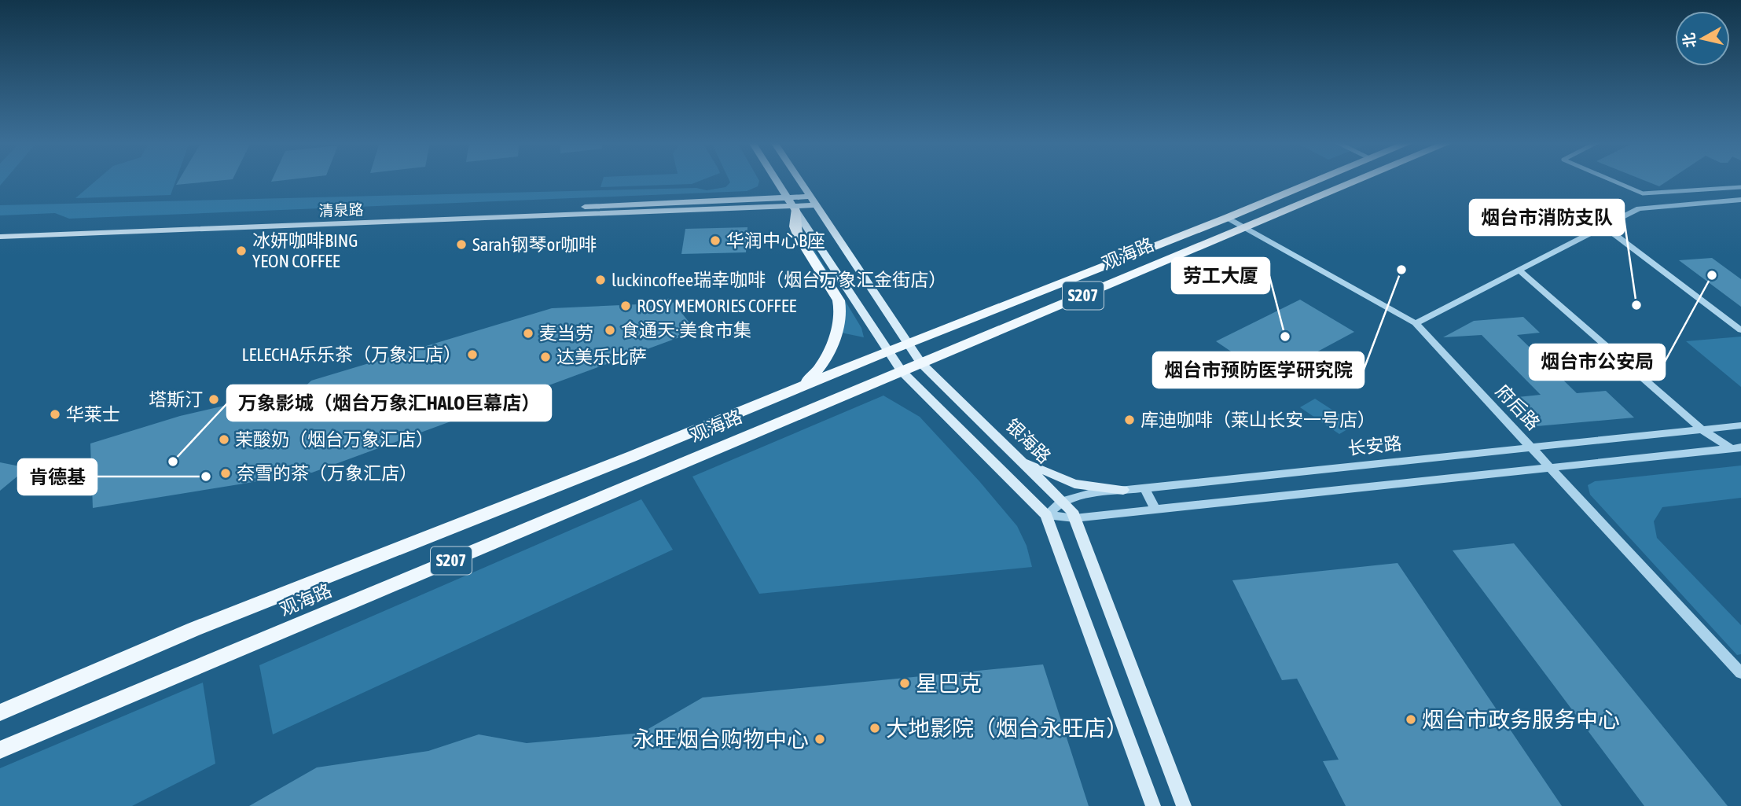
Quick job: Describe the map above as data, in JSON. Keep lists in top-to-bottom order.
{
  "streets": {
    "main road": [
      "清泉路",
      "观海路",
      "S207",
      "银海路"
    ],
    "street": ["府后路", "长安路"]
  },
  "crossings": [
    ["清泉路", "银海路"],
    ["观海路", "府后路"],
    ["观海路", "银海路"],
    ["府后路", "长安路"],
    ["银海路", "长安路"]
  ],
  "places": [
    "华润中心B座",
    "Sarah钢琴or咖啡",
    "冰妍咖啡BING YEON COFFEE",
    "烟台市预防医学研究院",
    "烟台市公安局",
    "luckincoffee瑞幸咖啡（烟台万象汇金街店）",
    "烟台市消防支队",
    "ROSY MEMORIES COFFEE",
    "食通天·美食市集",
    "麦当劳",
    "劳工大厦",
    "LELECHA乐乐茶（万象汇店）",
    "达美乐比萨",
    "塔斯汀",
    "华莱士",
    "库迪咖啡（莱山长安一号店）",
    "茉酸奶（烟台万象汇店）",
    "万象影城（烟台万象汇HALO巨幕店）",
    "奈雪的茶（万象汇店）",
    "肯德基",
    "星巴克",
    "烟台市政务服务中心",
    "大地影院（烟台永旺店）",
    "永旺烟台购物中心"
  ],
  "north": "left"
}
